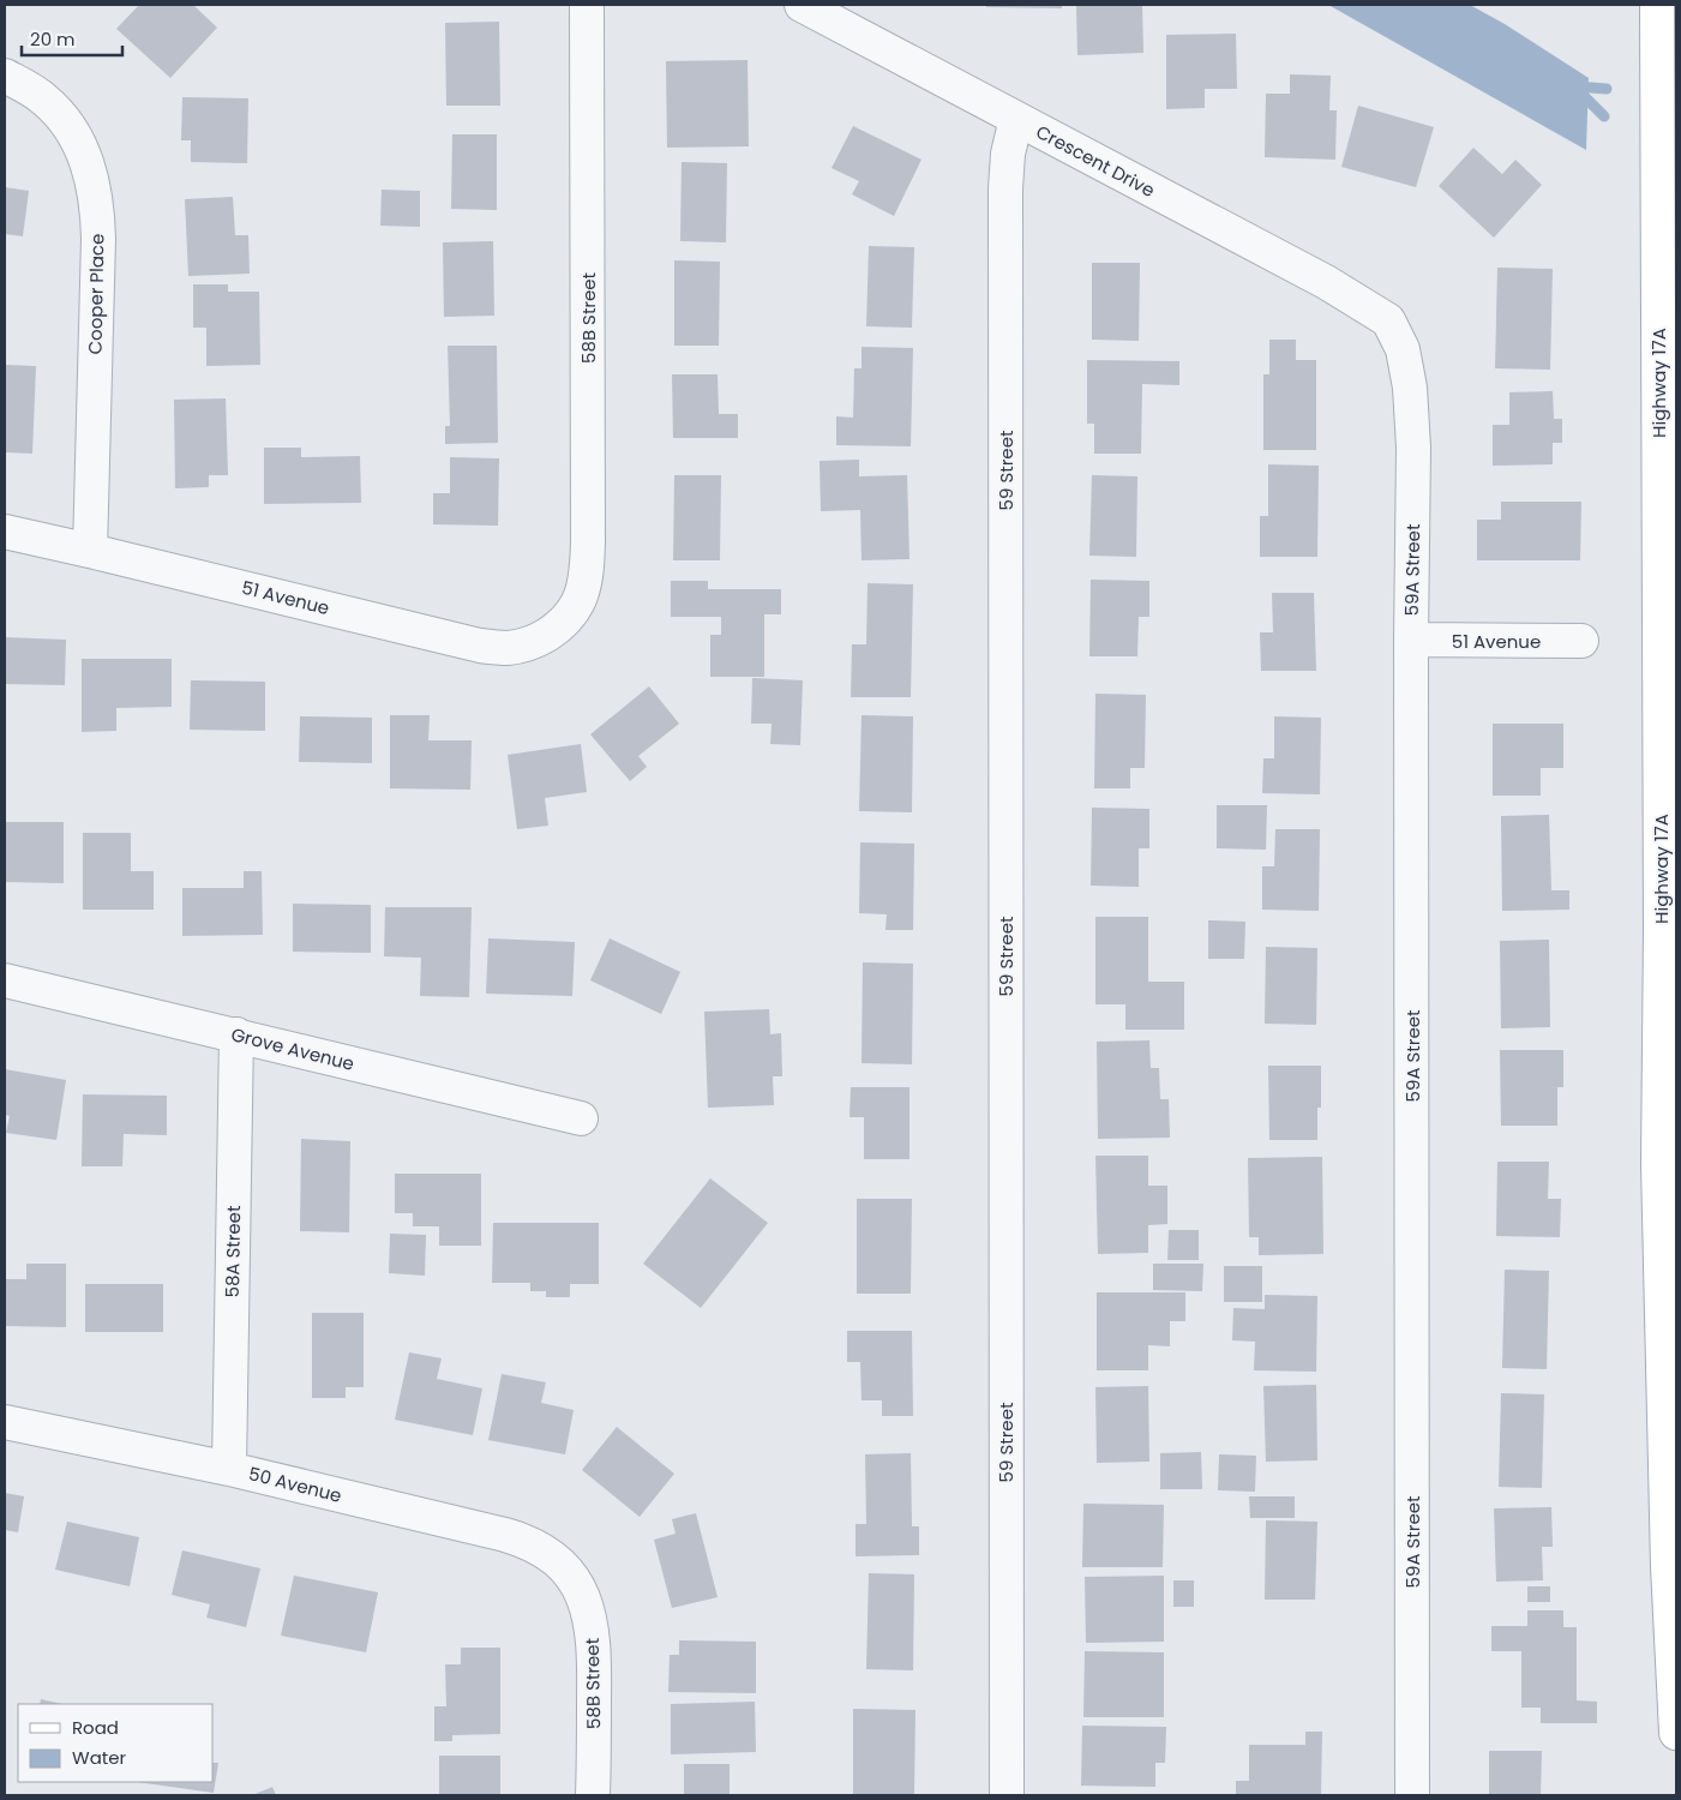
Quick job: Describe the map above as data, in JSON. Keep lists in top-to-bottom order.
{
  "streets": {
    "main road": ["Highway 17A"],
    "street": [
      "Crescent Drive",
      "Cooper Place",
      "58B Street",
      "59 Street",
      "59A Street",
      "51 Avenue",
      "Grove Avenue",
      "58A Street",
      "50 Avenue"
    ]
  },
  "crossings": [
    ["Crescent Drive", "59 Street"],
    ["Crescent Drive", "59A Street"],
    ["Cooper Place", "51 Avenue"],
    ["58B Street", "51 Avenue"],
    ["58B Street", "50 Avenue"],
    ["59A Street", "51 Avenue"],
    ["Grove Avenue", "58A Street"],
    ["58A Street", "50 Avenue"]
  ],
  "legend": ["Road", "Water"],
  "scale_bar": "20 m"
}
